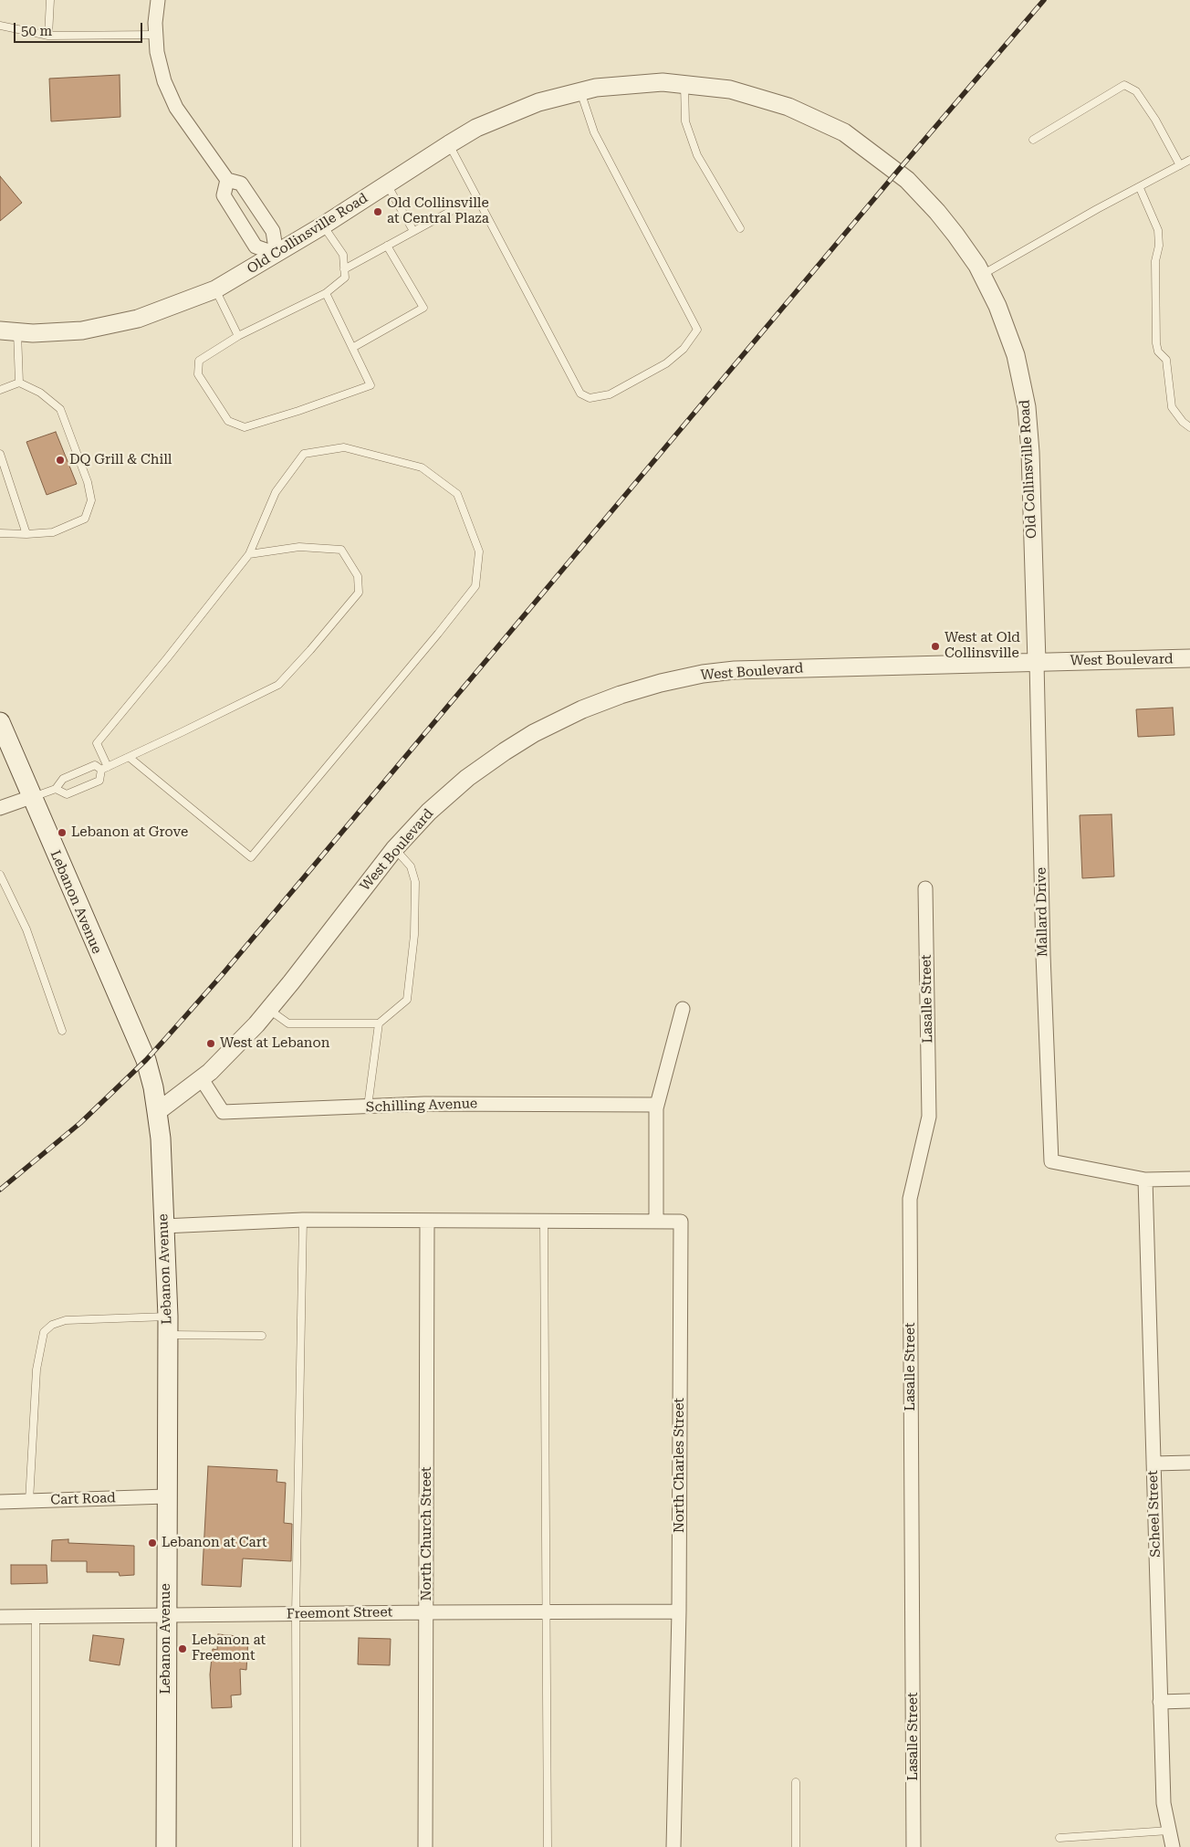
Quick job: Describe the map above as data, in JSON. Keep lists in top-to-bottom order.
{
  "streets": {
    "main road": ["Lebanon Avenue"],
    "street": [
      "Old Collinsville Road",
      "West Boulevard",
      "Mallard Drive",
      "Lasalle Street",
      "Schilling Avenue",
      "North Charles Street",
      "Cart Road",
      "Scheel Street",
      "North Church Street",
      "Freemont Street"
    ]
  },
  "crossings": [
    ["Old Collinsville Road", "West Boulevard"],
    ["Old Collinsville Road", "Mallard Drive"],
    ["West Boulevard", "Lebanon Avenue"],
    ["West Boulevard", "Mallard Drive"],
    ["West Boulevard", "Schilling Avenue"],
    ["Lebanon Avenue", "Cart Road"],
    ["Lebanon Avenue", "Freemont Street"],
    ["Mallard Drive", "Scheel Street"],
    ["North Charles Street", "Freemont Street"],
    ["North Church Street", "Freemont Street"]
  ],
  "places": [
    "Old Collinsville at Central Plaza",
    "DQ Grill & Chill",
    "West at Old Collinsville",
    "Lebanon at Grove",
    "West at Lebanon",
    "Lebanon at Cart",
    "Lebanon at Freemont"
  ],
  "scale_bar": "50 m"
}
